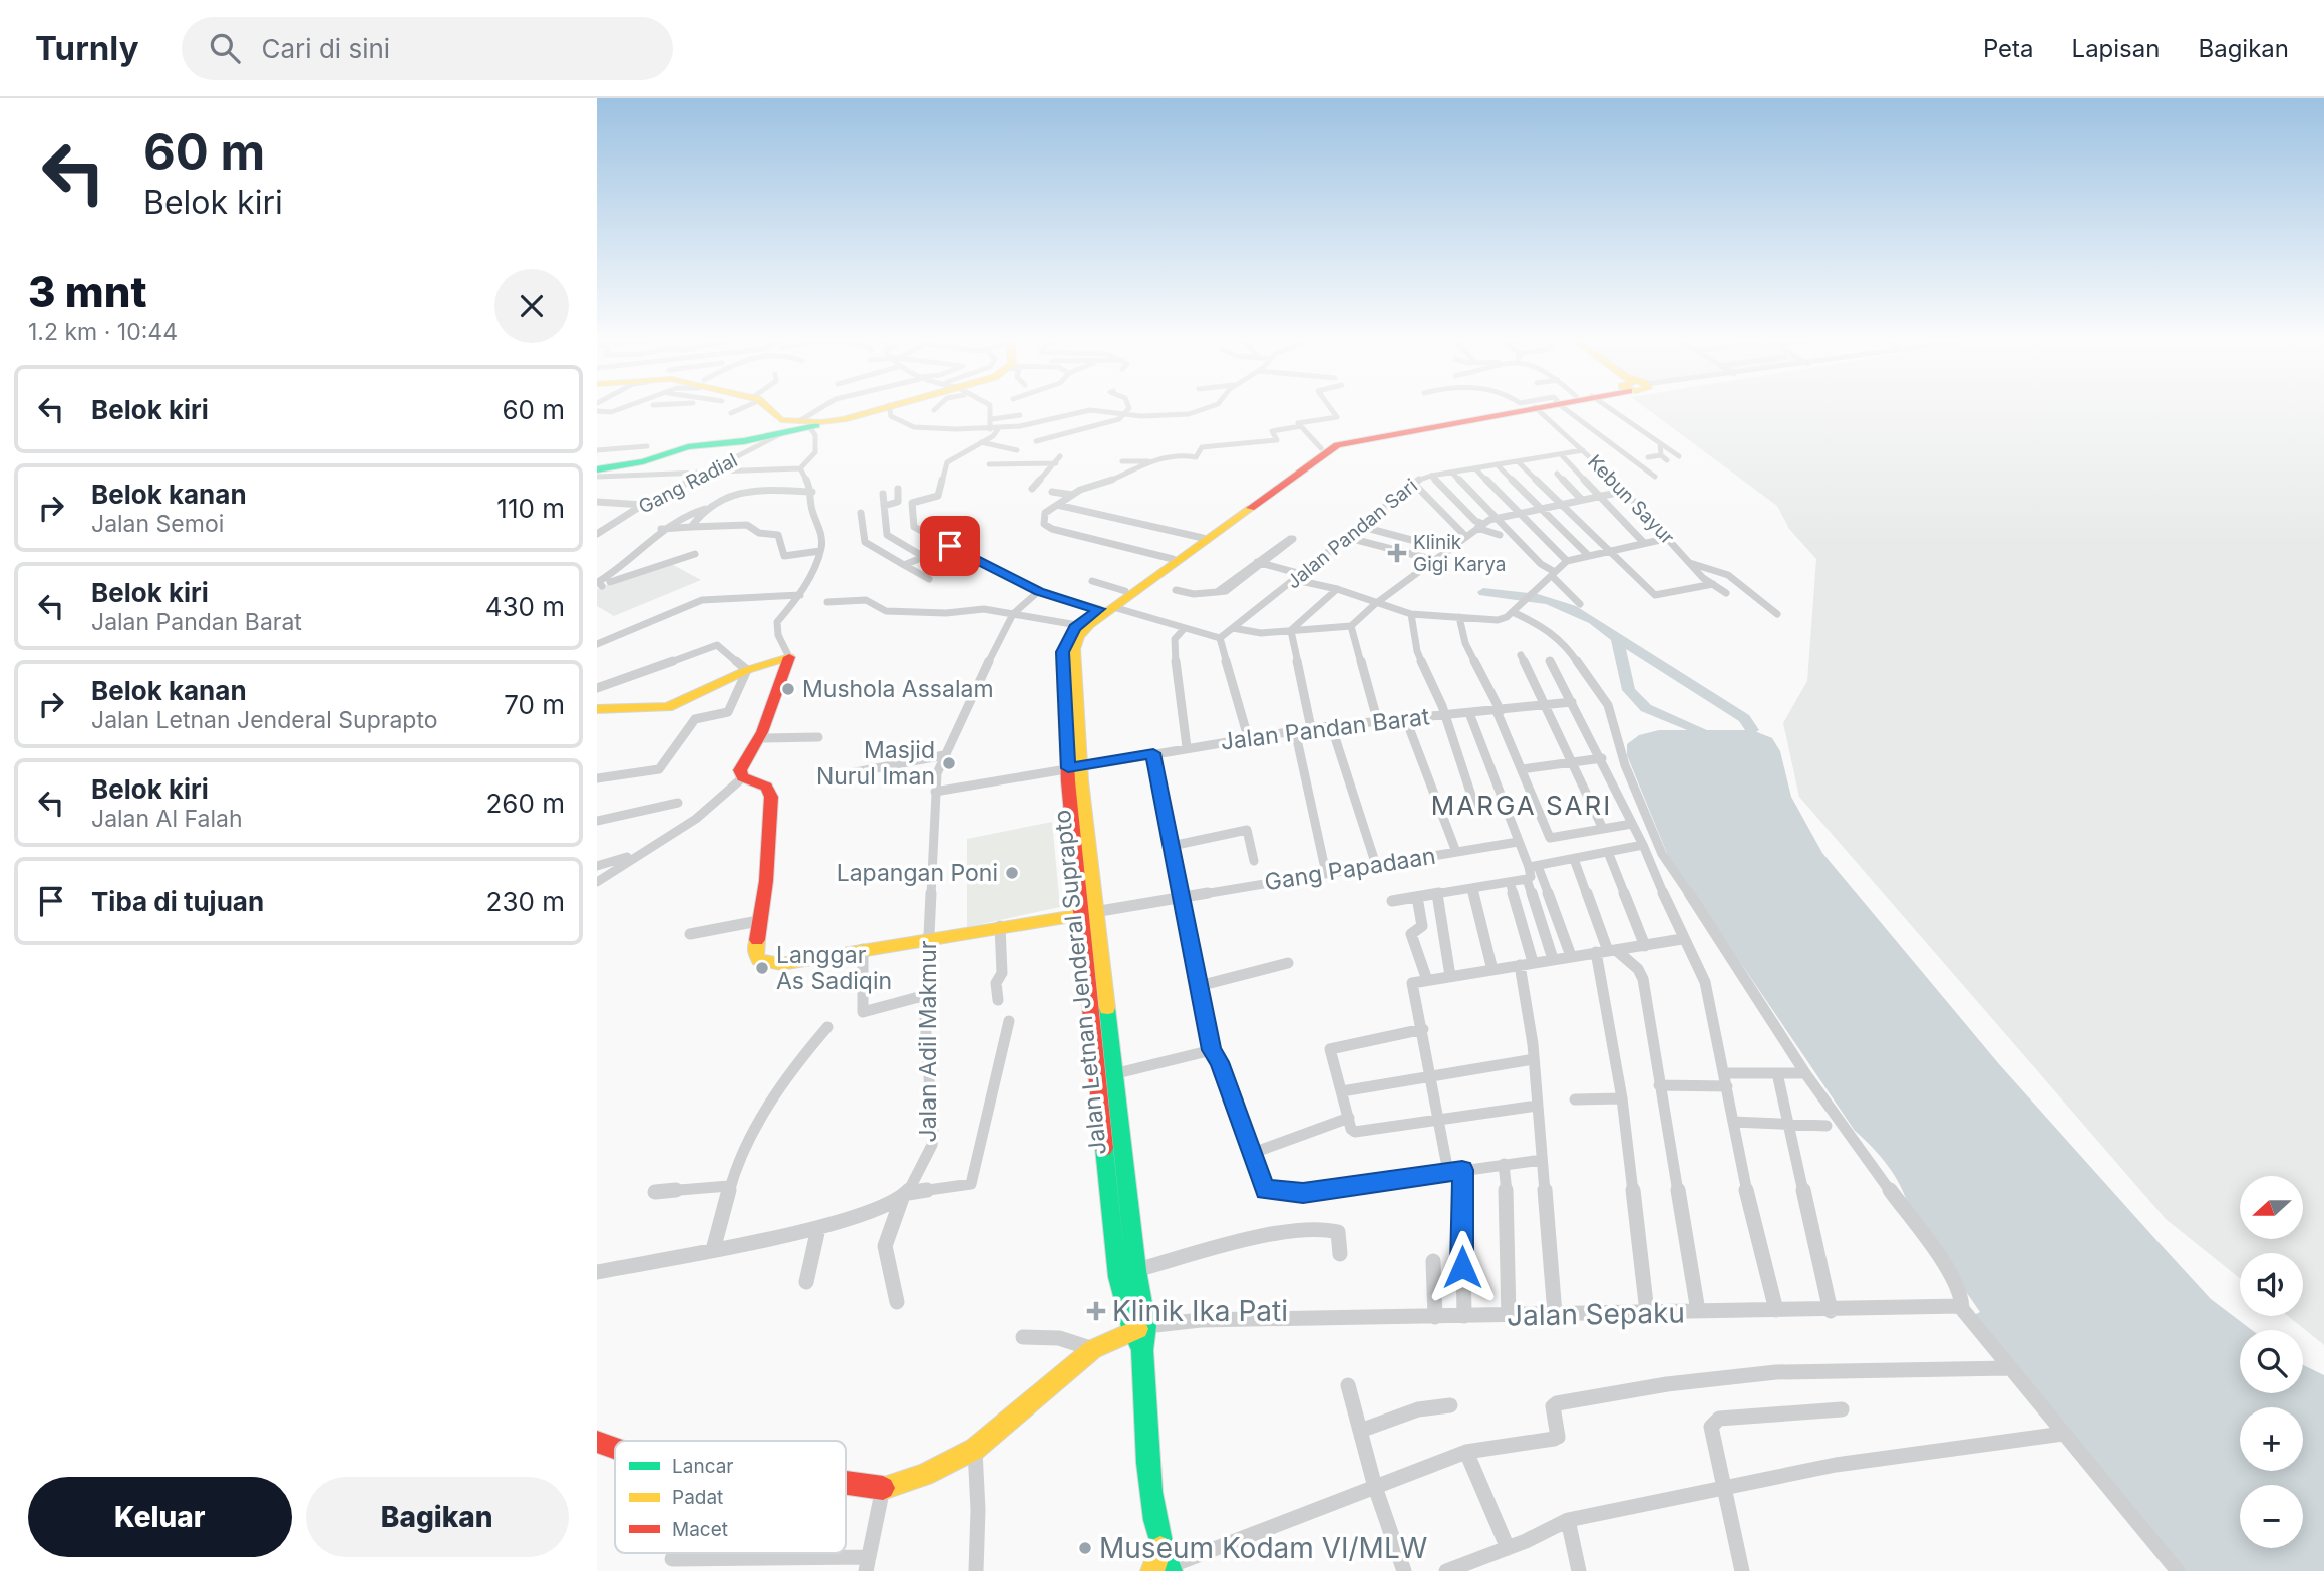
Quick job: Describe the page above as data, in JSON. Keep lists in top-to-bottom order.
{
  "streets": {
    "main road": ["Jalan Letnan Jenderal Suprapto"],
    "street": [
      "Gang Radial",
      "Kebun Sayur",
      "Jalan Pandan Sari",
      "Jalan Pandan Barat",
      "Gang Papadaan",
      "Jalan Adil Makmur",
      "Jalan Sepaku"
    ]
  },
  "crossings": [
    ["Kebun Sayur", "Jalan Pandan Sari"],
    ["Kebun Sayur", "Jalan Letnan Jenderal Suprapto"],
    ["Jalan Pandan Barat", "Jalan Letnan Jenderal Suprapto"],
    ["Jalan Pandan Barat", "Jalan Adil Makmur"],
    ["Jalan Letnan Jenderal Suprapto", "Jalan Sepaku"]
  ],
  "districts": ["MARGA SARI"],
  "places": {
    "health": ["Klinik Gigi Karya", "Klinik Ika Pati"],
    "other": [
      "Mushola Assalam",
      "Masjid Nurul Iman",
      "Lapangan Poni",
      "Langgar As Sadiqin",
      "Museum Kodam VI/MLW"
    ]
  },
  "legend": ["Lancar", "Padat", "Macet"],
  "north": "left",
  "page": {
    "header": "Turnly",
    "search": "Cari di sini",
    "nav": ["Peta", "Lapisan", "Bagikan"],
    "turn": ["60 m", "Belok kiri"],
    "heading": ["3 mnt", "1.2 km · 10:44"],
    "list": [
      {
        "name": "Belok kiri",
        "value": "60 m"
      },
      {
        "name": "Belok kanan",
        "note": "Jalan Semoi",
        "value": "110 m"
      },
      {
        "name": "Belok kiri",
        "note": "Jalan Pandan Barat",
        "value": "430 m"
      },
      {
        "name": "Belok kanan",
        "note": "Jalan Letnan Jenderal Suprapto",
        "value": "70 m"
      },
      {
        "name": "Belok kiri",
        "note": "Jalan Al Falah",
        "value": "260 m"
      },
      {
        "name": "Tiba di tujuan",
        "value": "230 m"
      }
    ],
    "map_buttons": ["+", "−"],
    "buttons": ["Keluar", "Bagikan"]
  }
}
